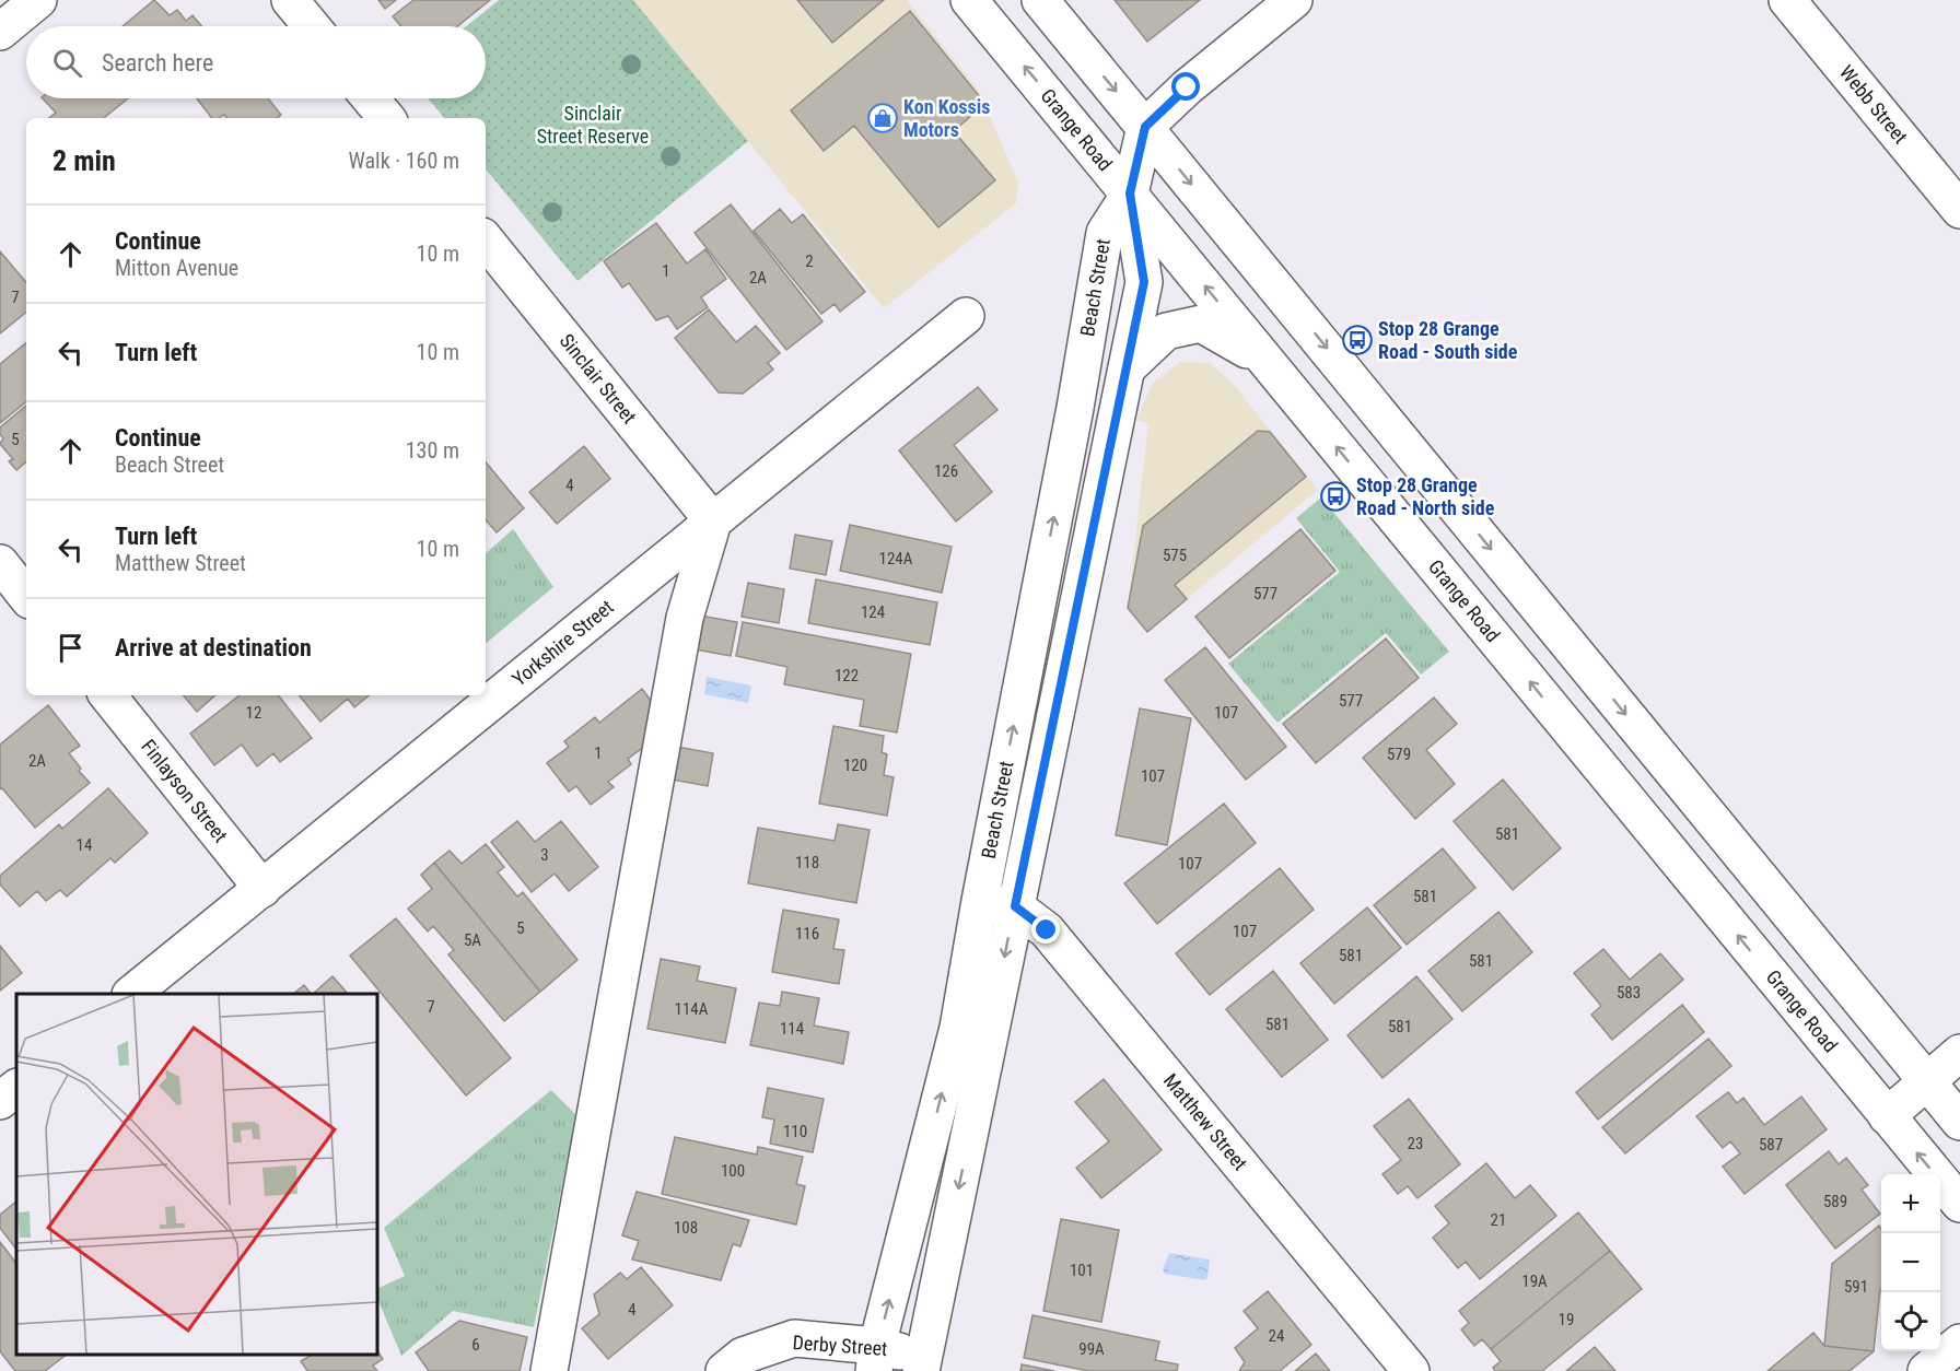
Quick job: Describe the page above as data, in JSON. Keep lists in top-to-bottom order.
{
  "streets": {
    "street": [
      "Webb Street",
      "Grange Road",
      "Beach Street",
      "Sinclair Street",
      "Yorkshire Street",
      "Finlayson Street",
      "Matthew Street",
      "Derby Street"
    ]
  },
  "crossings": [
    ["Grange Road", "Beach Street"],
    ["Beach Street", "Matthew Street"],
    ["Beach Street", "Derby Street"],
    ["Sinclair Street", "Yorkshire Street"],
    ["Yorkshire Street", "Finlayson Street"]
  ],
  "parks": ["Sinclair Street Reserve"],
  "places": {
    "shop": ["Kon Kossis Motors"],
    "bus stop": ["Stop 28 Grange Road - South side", "Stop 28 Grange Road - North side"]
  },
  "house_numbers": [
    "2",
    "1",
    "2A",
    "7",
    "5",
    "126",
    "4",
    "575",
    "124A",
    "577",
    "124",
    "122",
    "577",
    "12",
    "107",
    "1",
    "579",
    "2A",
    "120",
    "107",
    "581",
    "14",
    "3",
    "118",
    "107",
    "581",
    "5",
    "107",
    "116",
    "5A",
    "581",
    "581",
    "583",
    "7",
    "114A",
    "581",
    "581",
    "114",
    "110",
    "23",
    "587",
    "100",
    "589",
    "21",
    "108",
    "101",
    "19A",
    "591",
    "4",
    "19",
    "24",
    "6",
    "99A"
  ],
  "page": {
    "search": "Search here",
    "heading": ["2 min", "Walk · 160 m"],
    "list": [
      ["Continue", "Mitton Avenue", "10 m"],
      ["Turn left", "10 m"],
      ["Continue", "Beach Street", "130 m"],
      ["Turn left", "Matthew Street", "10 m"],
      "Arrive at destination"
    ],
    "map_buttons": ["+", "−"]
  }
}
